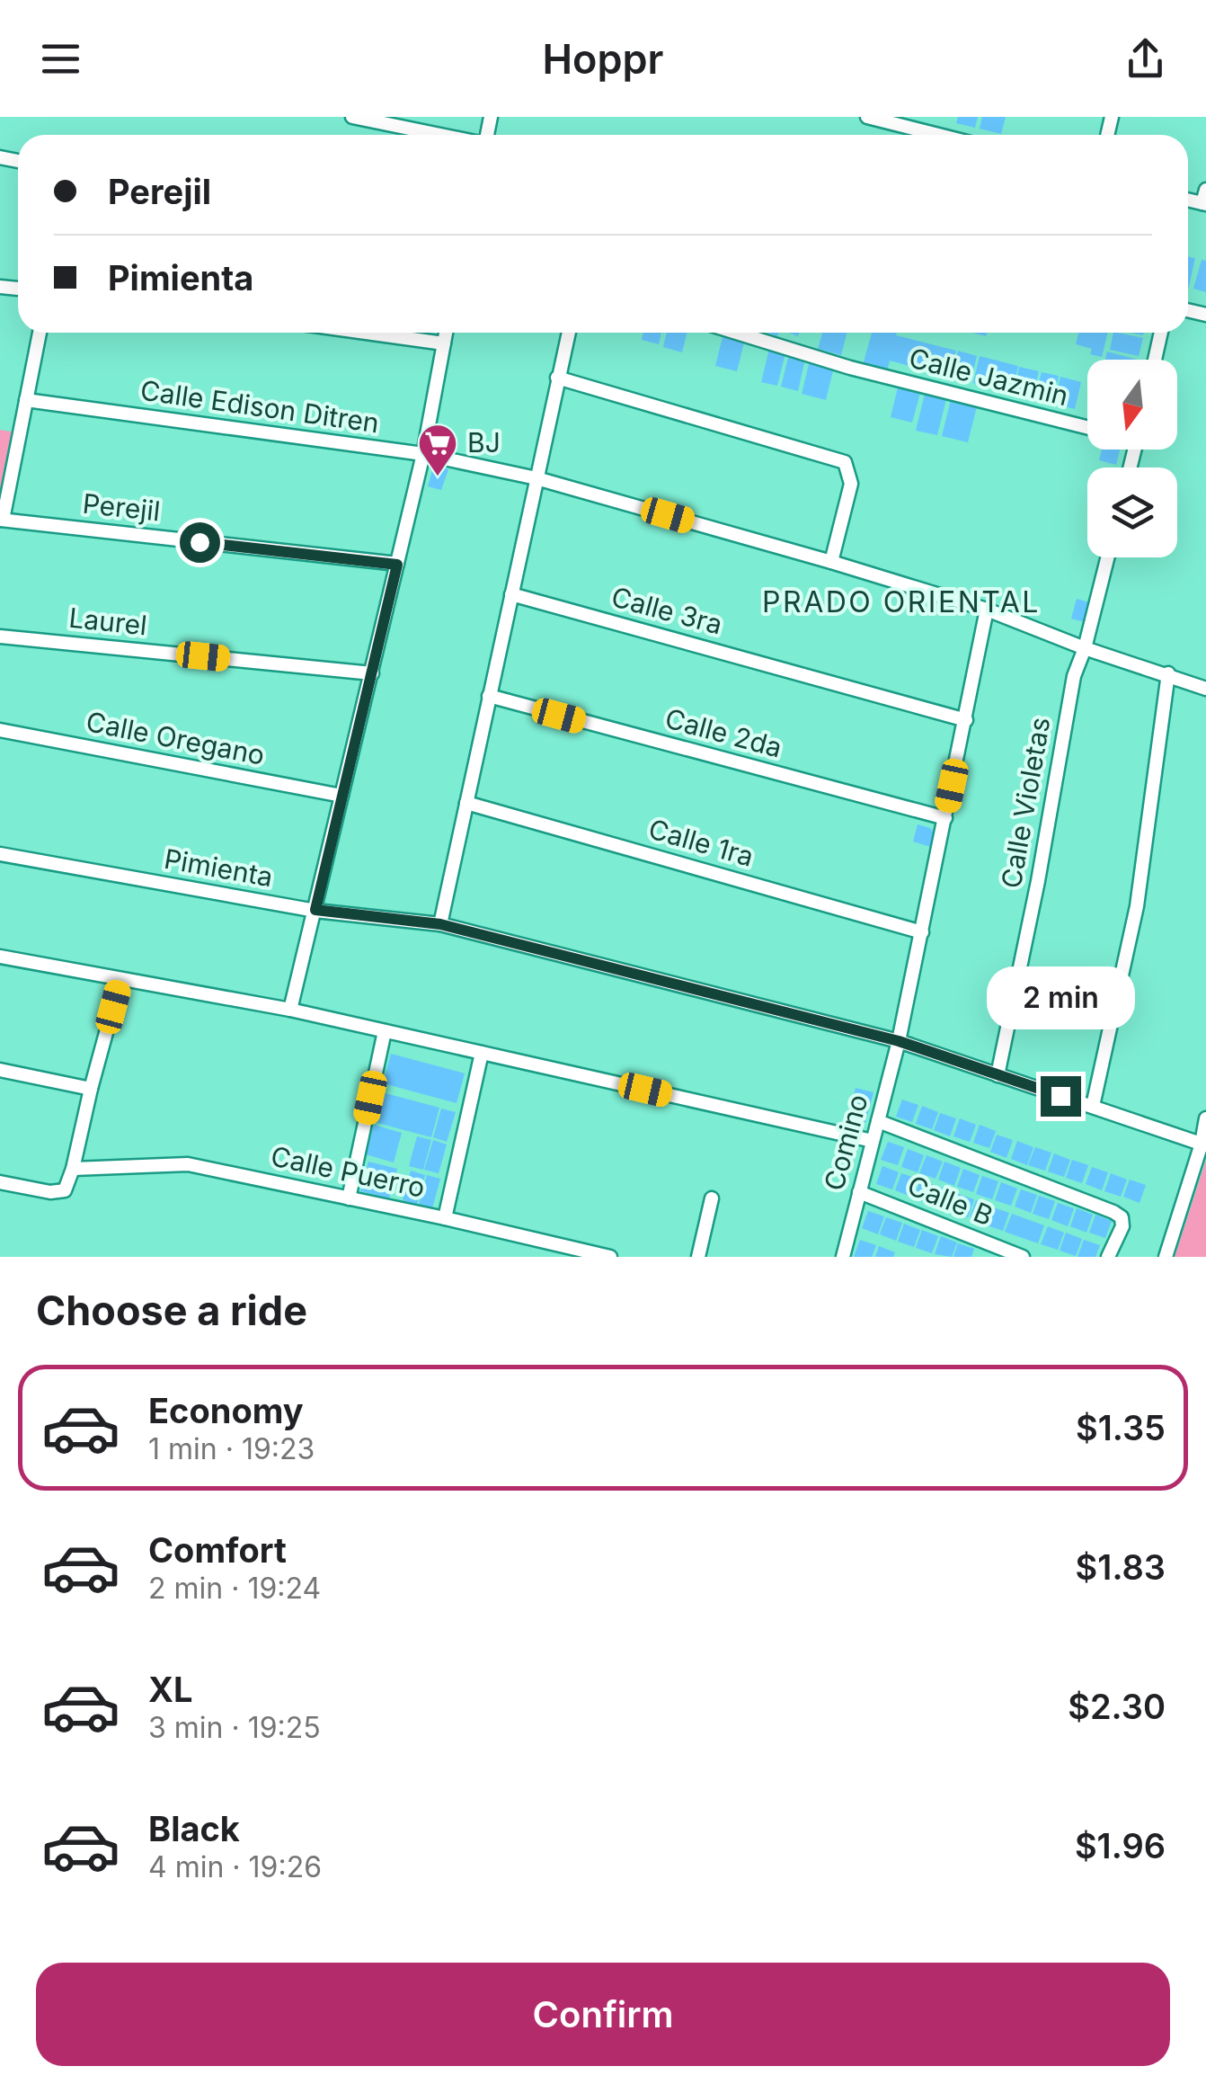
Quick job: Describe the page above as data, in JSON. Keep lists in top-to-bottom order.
{
  "streets": {
    "street": [
      "Calle Jazmin",
      "Calle Edison Ditren",
      "Perejil",
      "Calle 3ra",
      "Laurel",
      "Calle 2da",
      "Calle Oregano",
      "Calle Violetas",
      "Calle 1ra",
      "Pimienta",
      "Comino",
      "Calle Puerro",
      "Calle B"
    ]
  },
  "crossings": [
    ["Calle Edison Ditren", "Calle Violetas"],
    ["Calle Edison Ditren", "Comino"],
    ["Calle 3ra", "Comino"],
    ["Calle 2da", "Comino"],
    ["Calle Violetas", "Pimienta"],
    ["Calle 1ra", "Comino"],
    ["Pimienta", "Comino"],
    ["Comino", "Calle B"]
  ],
  "districts": ["PRADO ORIENTAL"],
  "places": {
    "supermarket": ["BJ"]
  },
  "north": "bottom",
  "page": {
    "header": "Hoppr",
    "banner": ["Perejil", "Pimienta"],
    "bubble": "2 min",
    "heading": "Choose a ride",
    "list": [
      {
        "name": "Economy",
        "note": "1 min · 19:23",
        "value": "$1.35"
      },
      {
        "name": "Comfort",
        "note": "2 min · 19:24",
        "value": "$1.83"
      },
      {
        "name": "XL",
        "note": "3 min · 19:25",
        "value": "$2.30"
      },
      {
        "name": "Black",
        "note": "4 min · 19:26",
        "value": "$1.96"
      }
    ],
    "buttons": "Confirm"
  }
}
